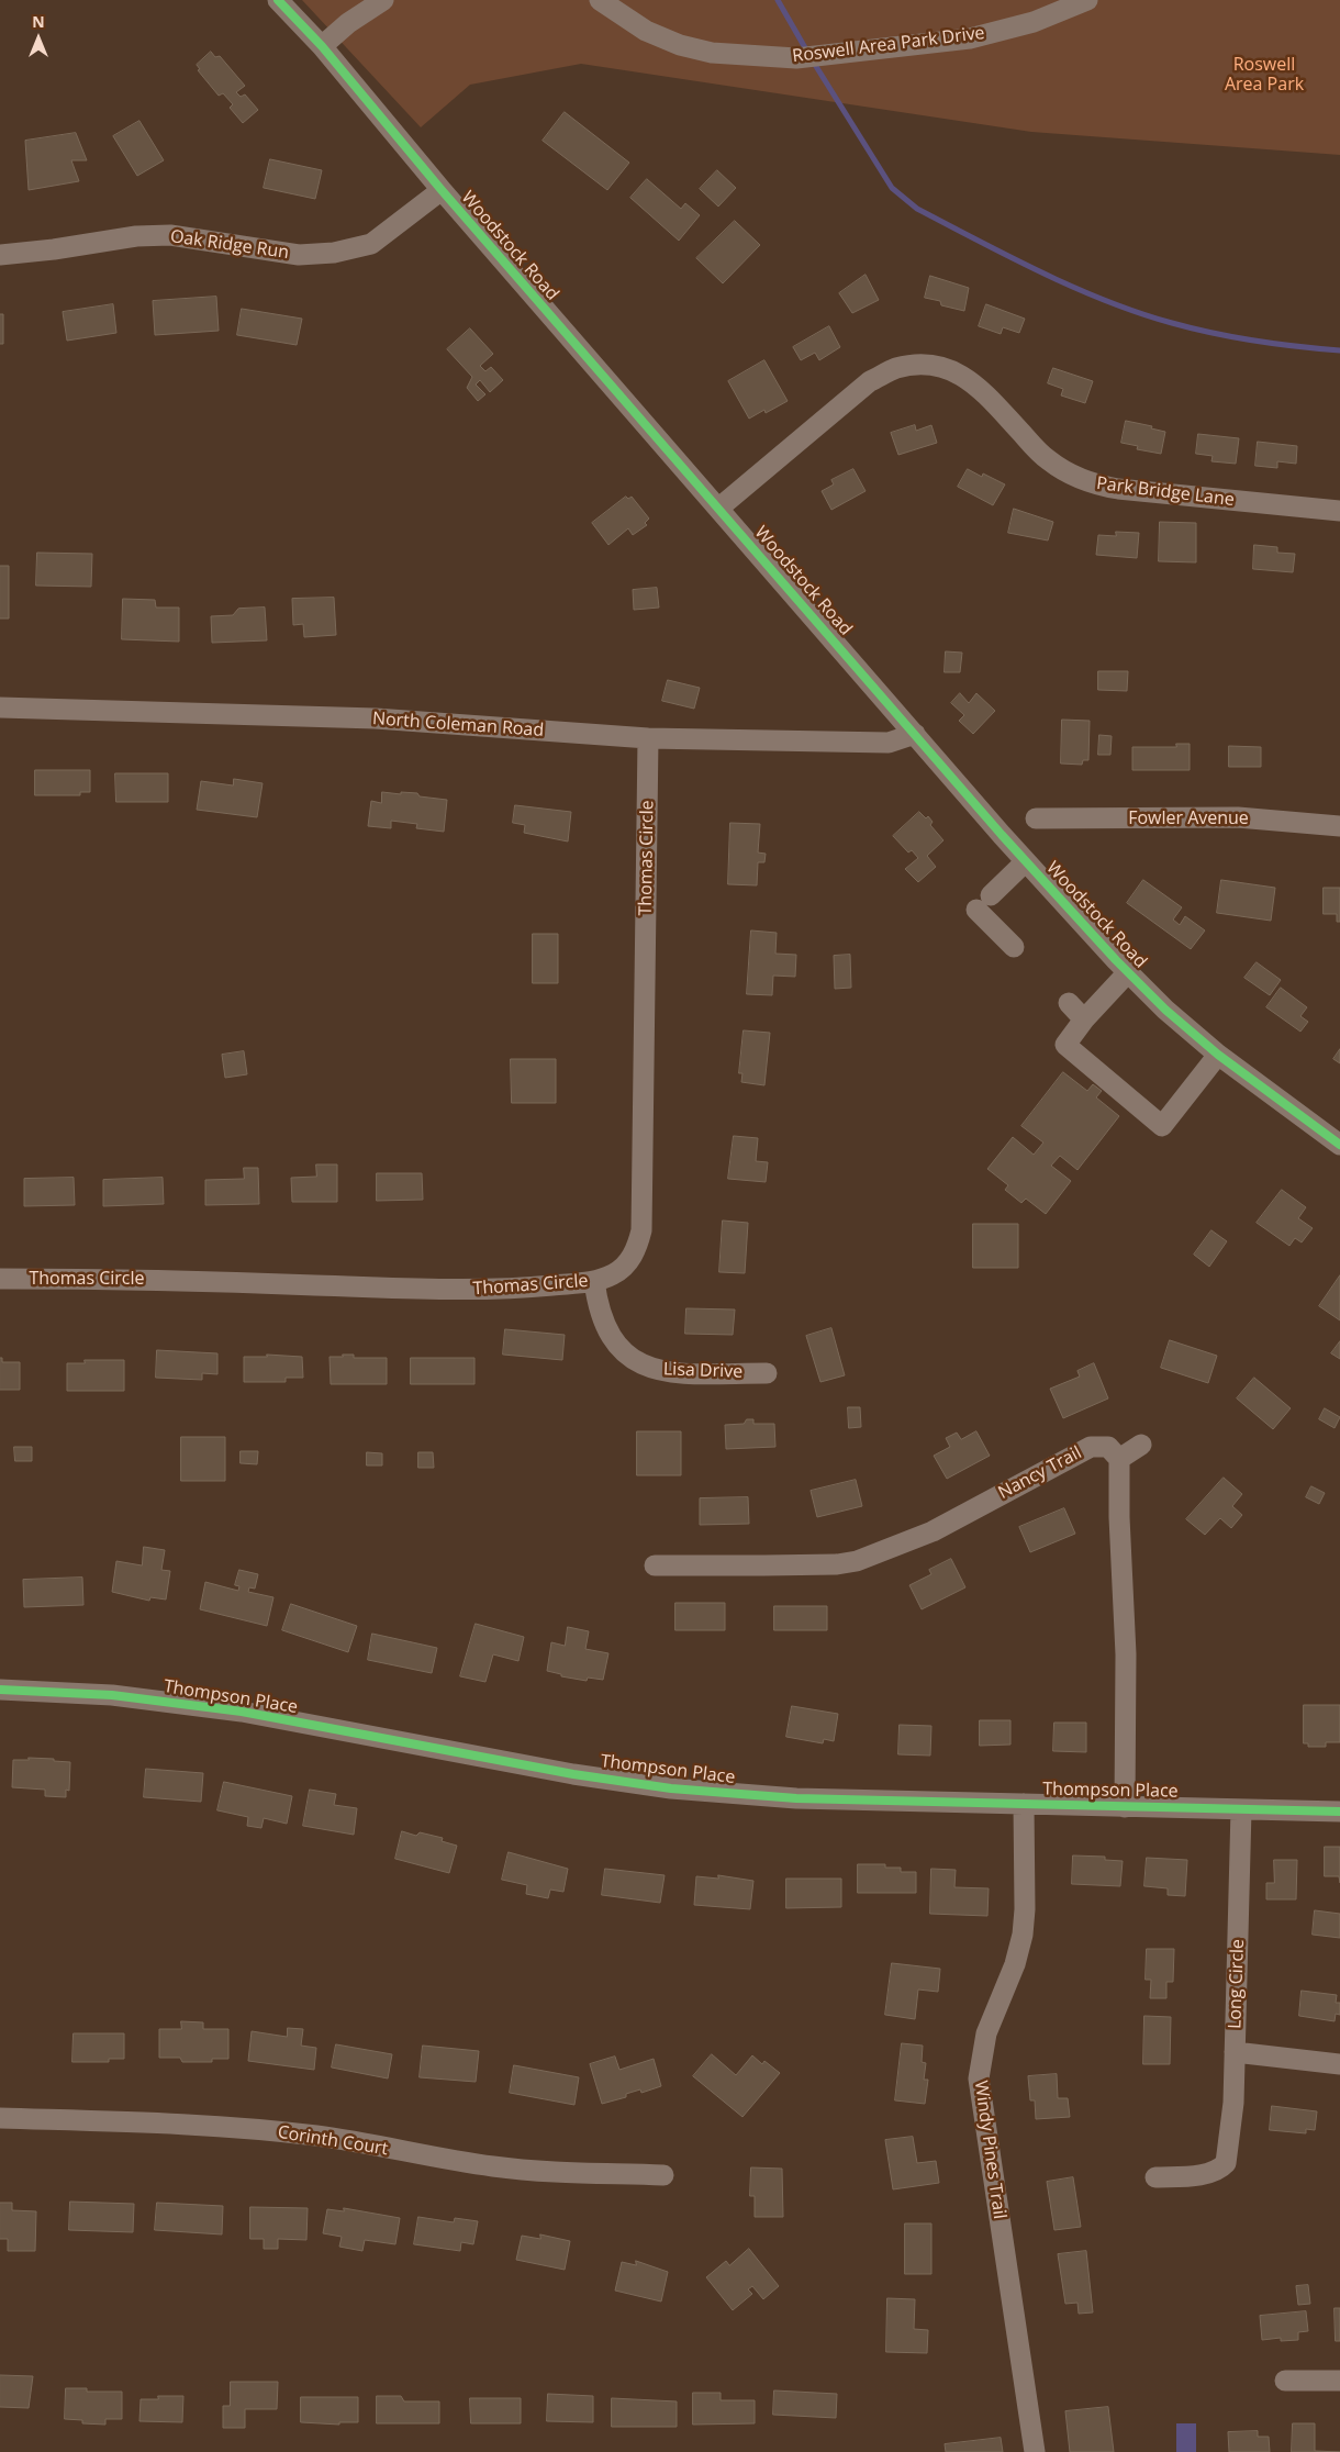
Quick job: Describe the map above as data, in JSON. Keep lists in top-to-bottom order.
{
  "streets": {
    "street": [
      "Roswell Area Park Drive",
      "Oak Ridge Run",
      "Woodstock Road",
      "Park Bridge Lane",
      "North Coleman Road",
      "Fowler Avenue",
      "Thomas Circle",
      "Lisa Drive",
      "Nancy Trail",
      "Thompson Place",
      "Long Circle",
      "Corinth Court",
      "Windy Pines Trail"
    ]
  },
  "crossings": [
    ["Oak Ridge Run", "Woodstock Road"],
    ["Woodstock Road", "Park Bridge Lane"],
    ["Woodstock Road", "North Coleman Road"],
    ["North Coleman Road", "Thomas Circle"],
    ["Thomas Circle", "Lisa Drive"],
    ["Thompson Place", "Long Circle"],
    ["Thompson Place", "Windy Pines Trail"]
  ],
  "parks": ["Roswell Area Park"],
  "north": "top"
}
